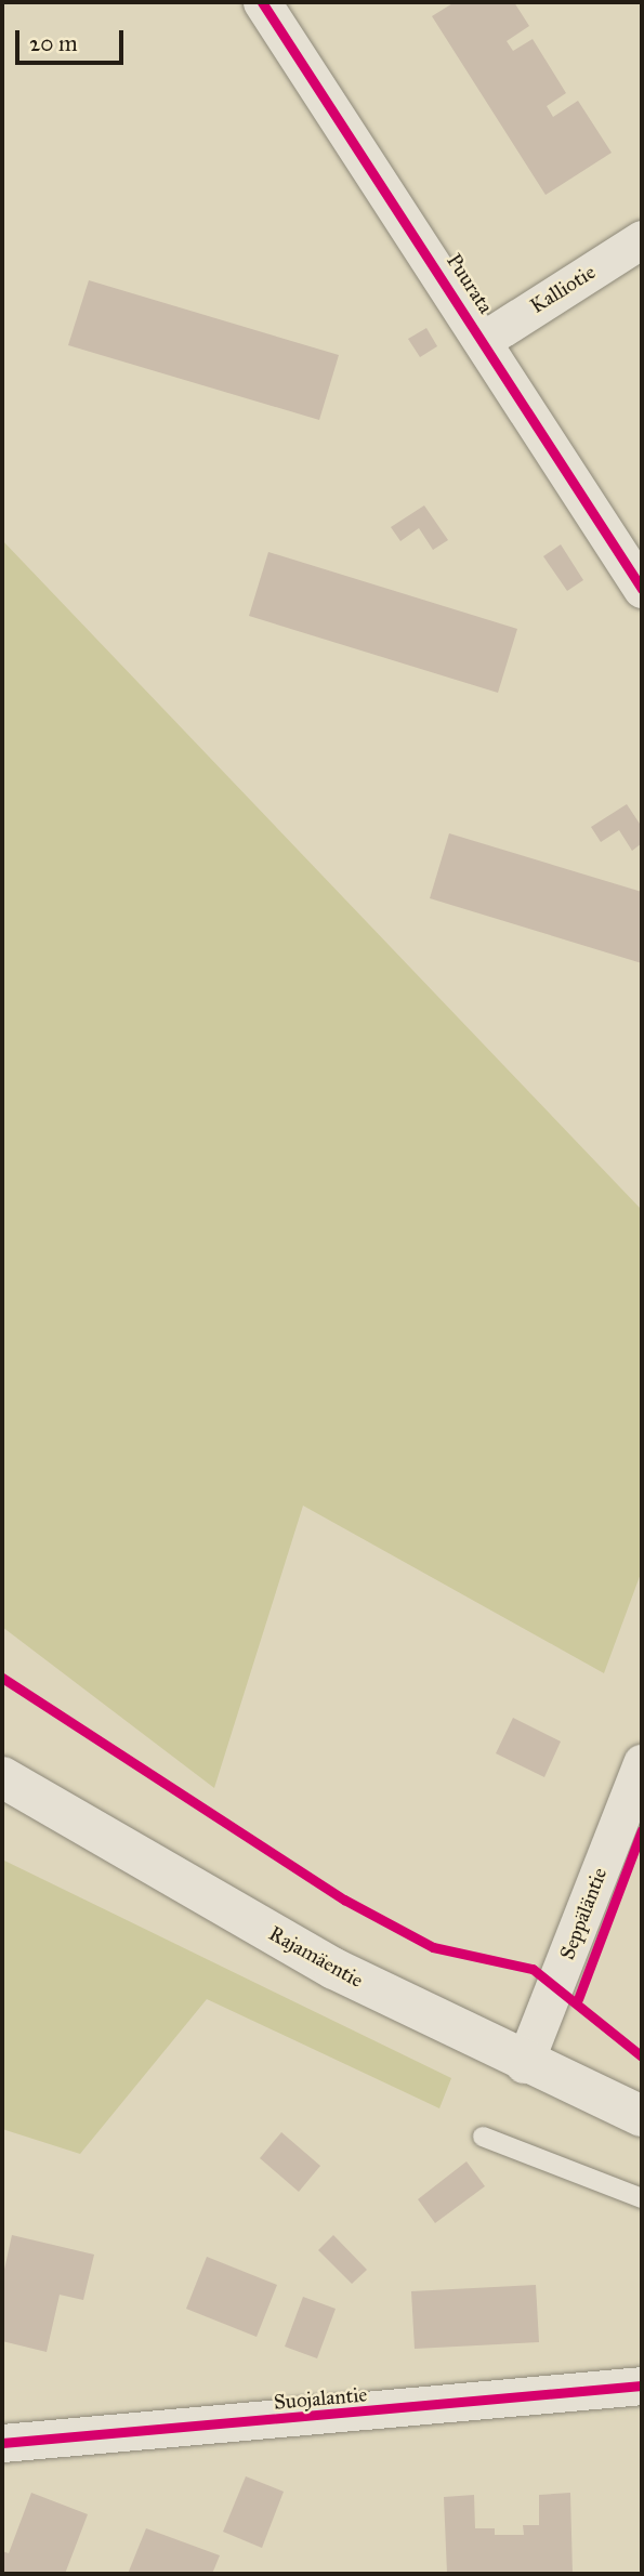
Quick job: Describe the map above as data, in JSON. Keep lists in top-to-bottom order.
{
  "streets": {
    "main road": ["Rajamäentie"],
    "street": [
      "Puurata",
      "Kalliotie",
      "Seppäläntie",
      "Suojalantie"
    ]
  },
  "crossings": [
    ["Puurata", "Kalliotie"],
    ["Seppäläntie", "Rajamäentie"]
  ],
  "scale_bar": "20 m"
}
